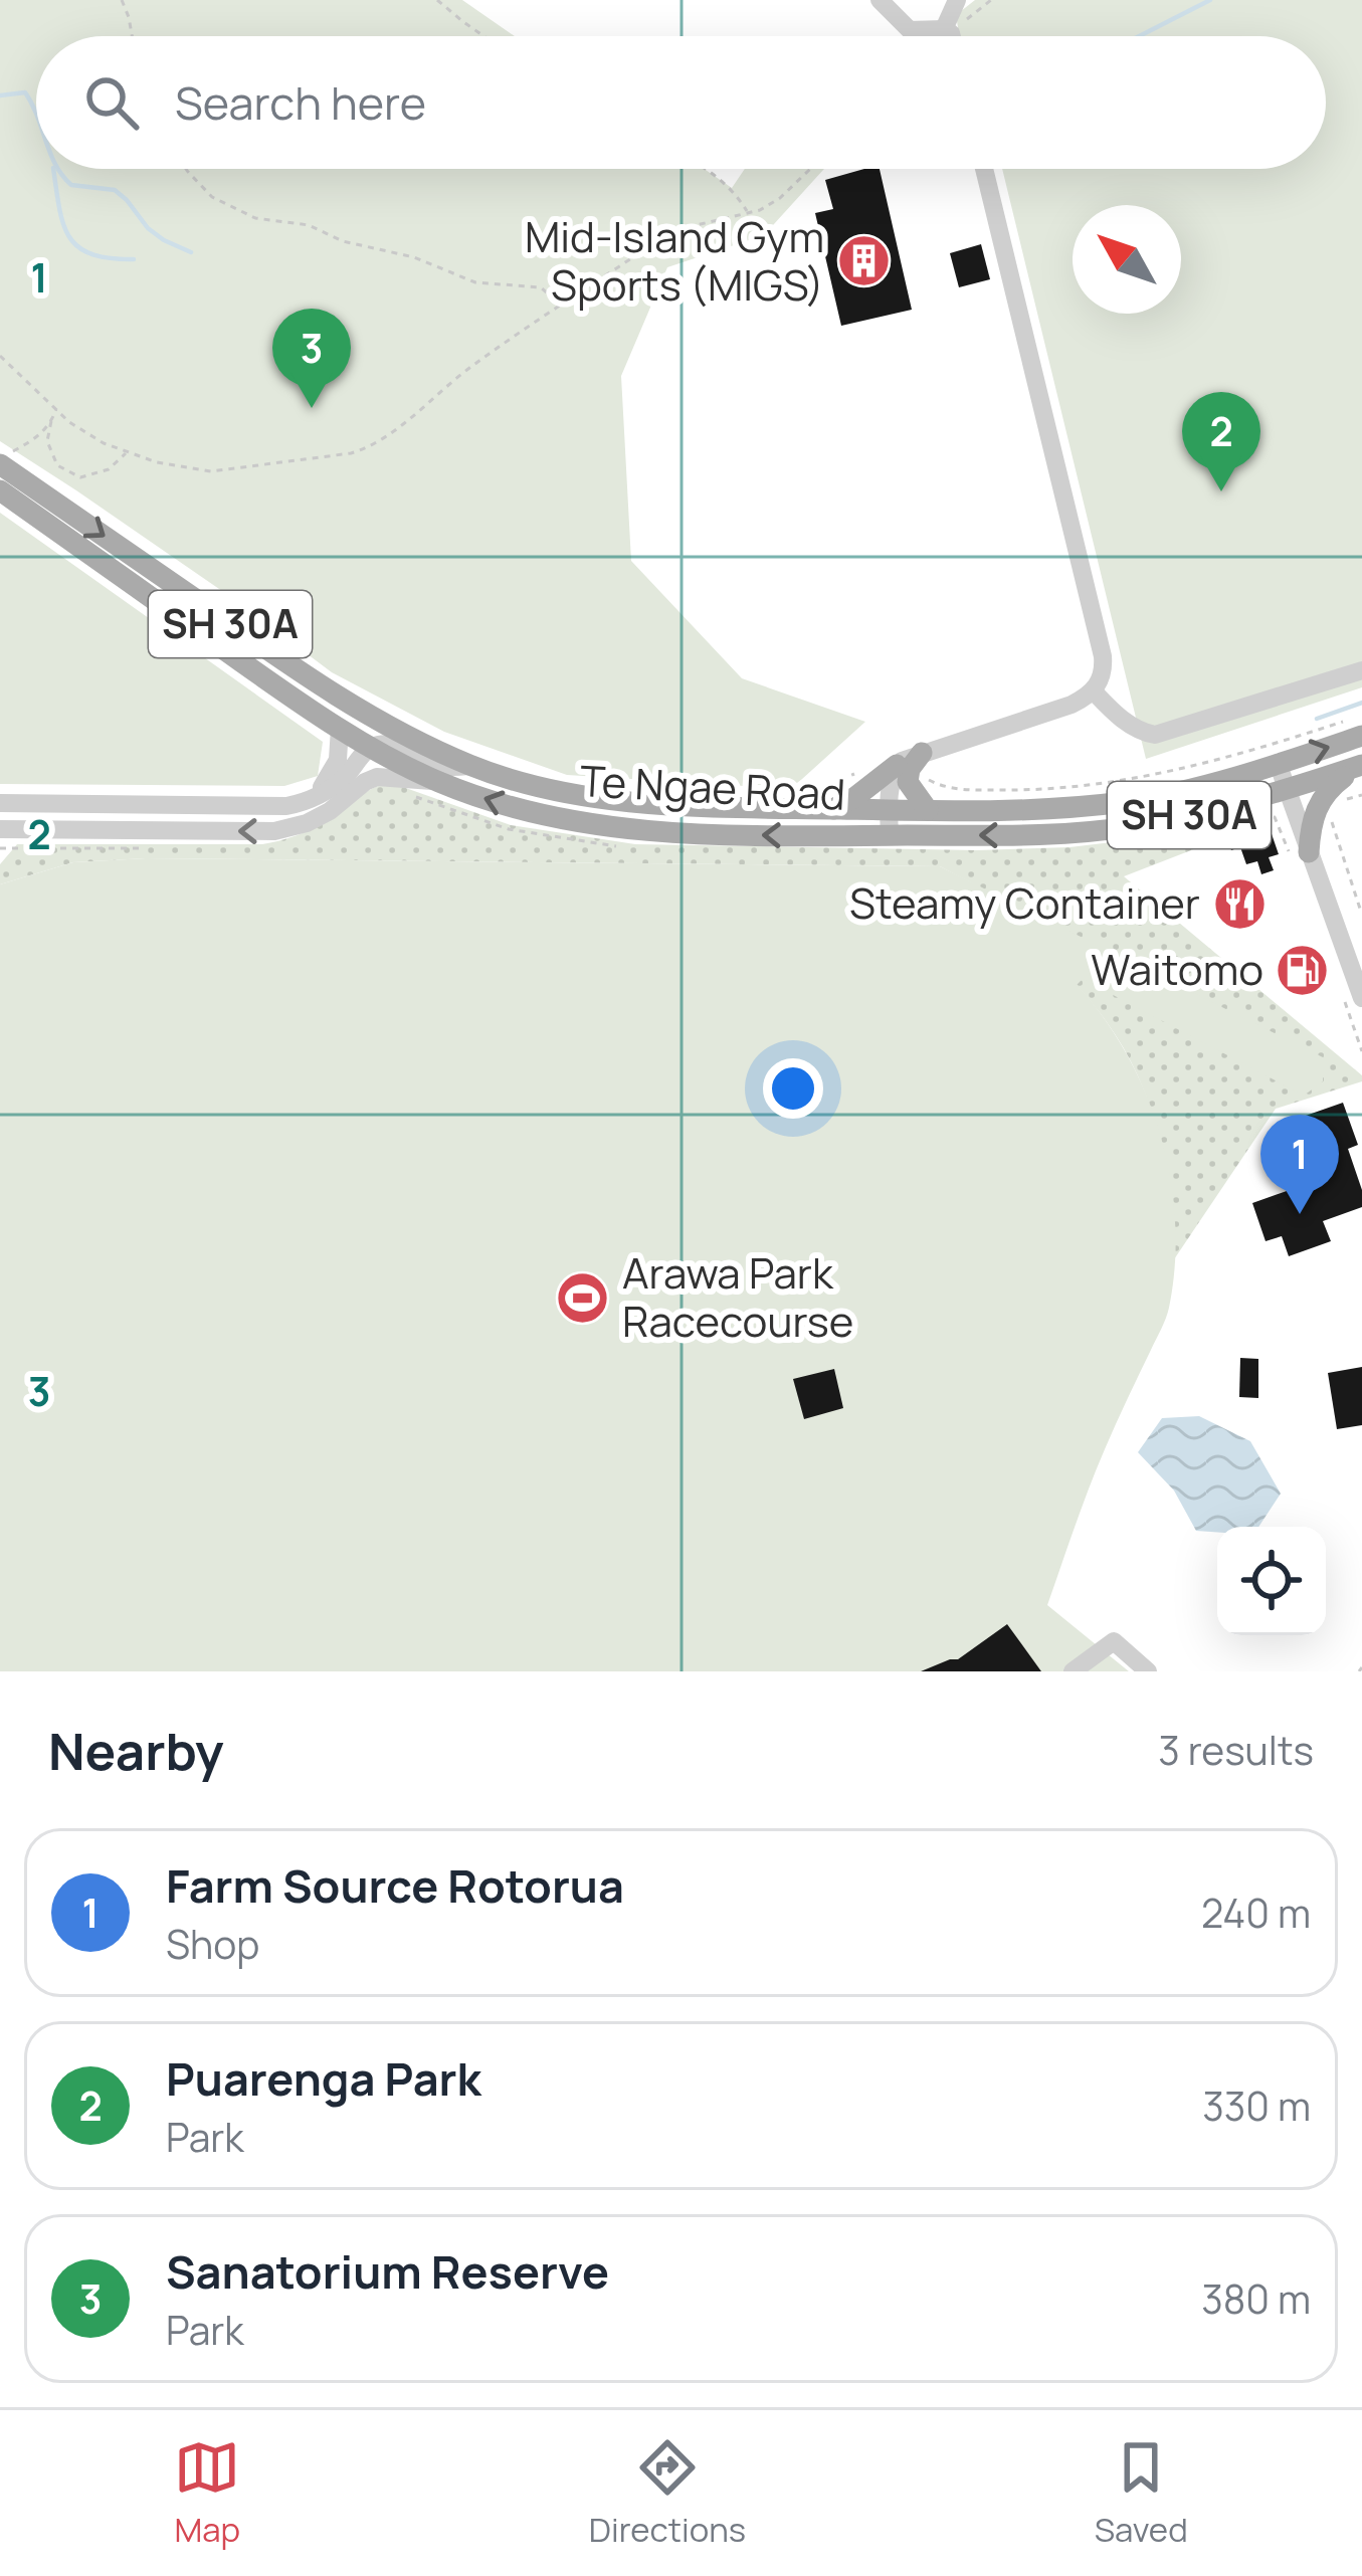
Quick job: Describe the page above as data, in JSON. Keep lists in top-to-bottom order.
{
  "streets": {
    "main road": ["SH 30A", "Te Ngae Road"]
  },
  "crossings": [
    ["SH 30A", "Te Ngae Road"]
  ],
  "places": {
    "building": ["Mid-Island Gym Sports (MIGS)"],
    "restaurant": ["Steamy Container"],
    "fuel station": ["Waitomo"],
    "sports": ["Arawa Park Racecourse"]
  },
  "north": "top left",
  "page": {
    "search": "Search here",
    "pins": ["3", "2", "1"],
    "heading": ["Nearby", "3 results"],
    "list": [
      {
        "mark": "1",
        "name": "Farm Source Rotorua",
        "note": "Shop",
        "value": "240 m"
      },
      {
        "mark": "2",
        "name": "Puarenga Park",
        "note": "Park",
        "value": "330 m"
      },
      {
        "mark": "3",
        "name": "Sanatorium Reserve",
        "note": "Park",
        "value": "380 m"
      }
    ],
    "nav": ["Map", "Directions", "Saved"]
  },
  "grid": {
    "rows": ["1", "2", "3"]
  }
}
